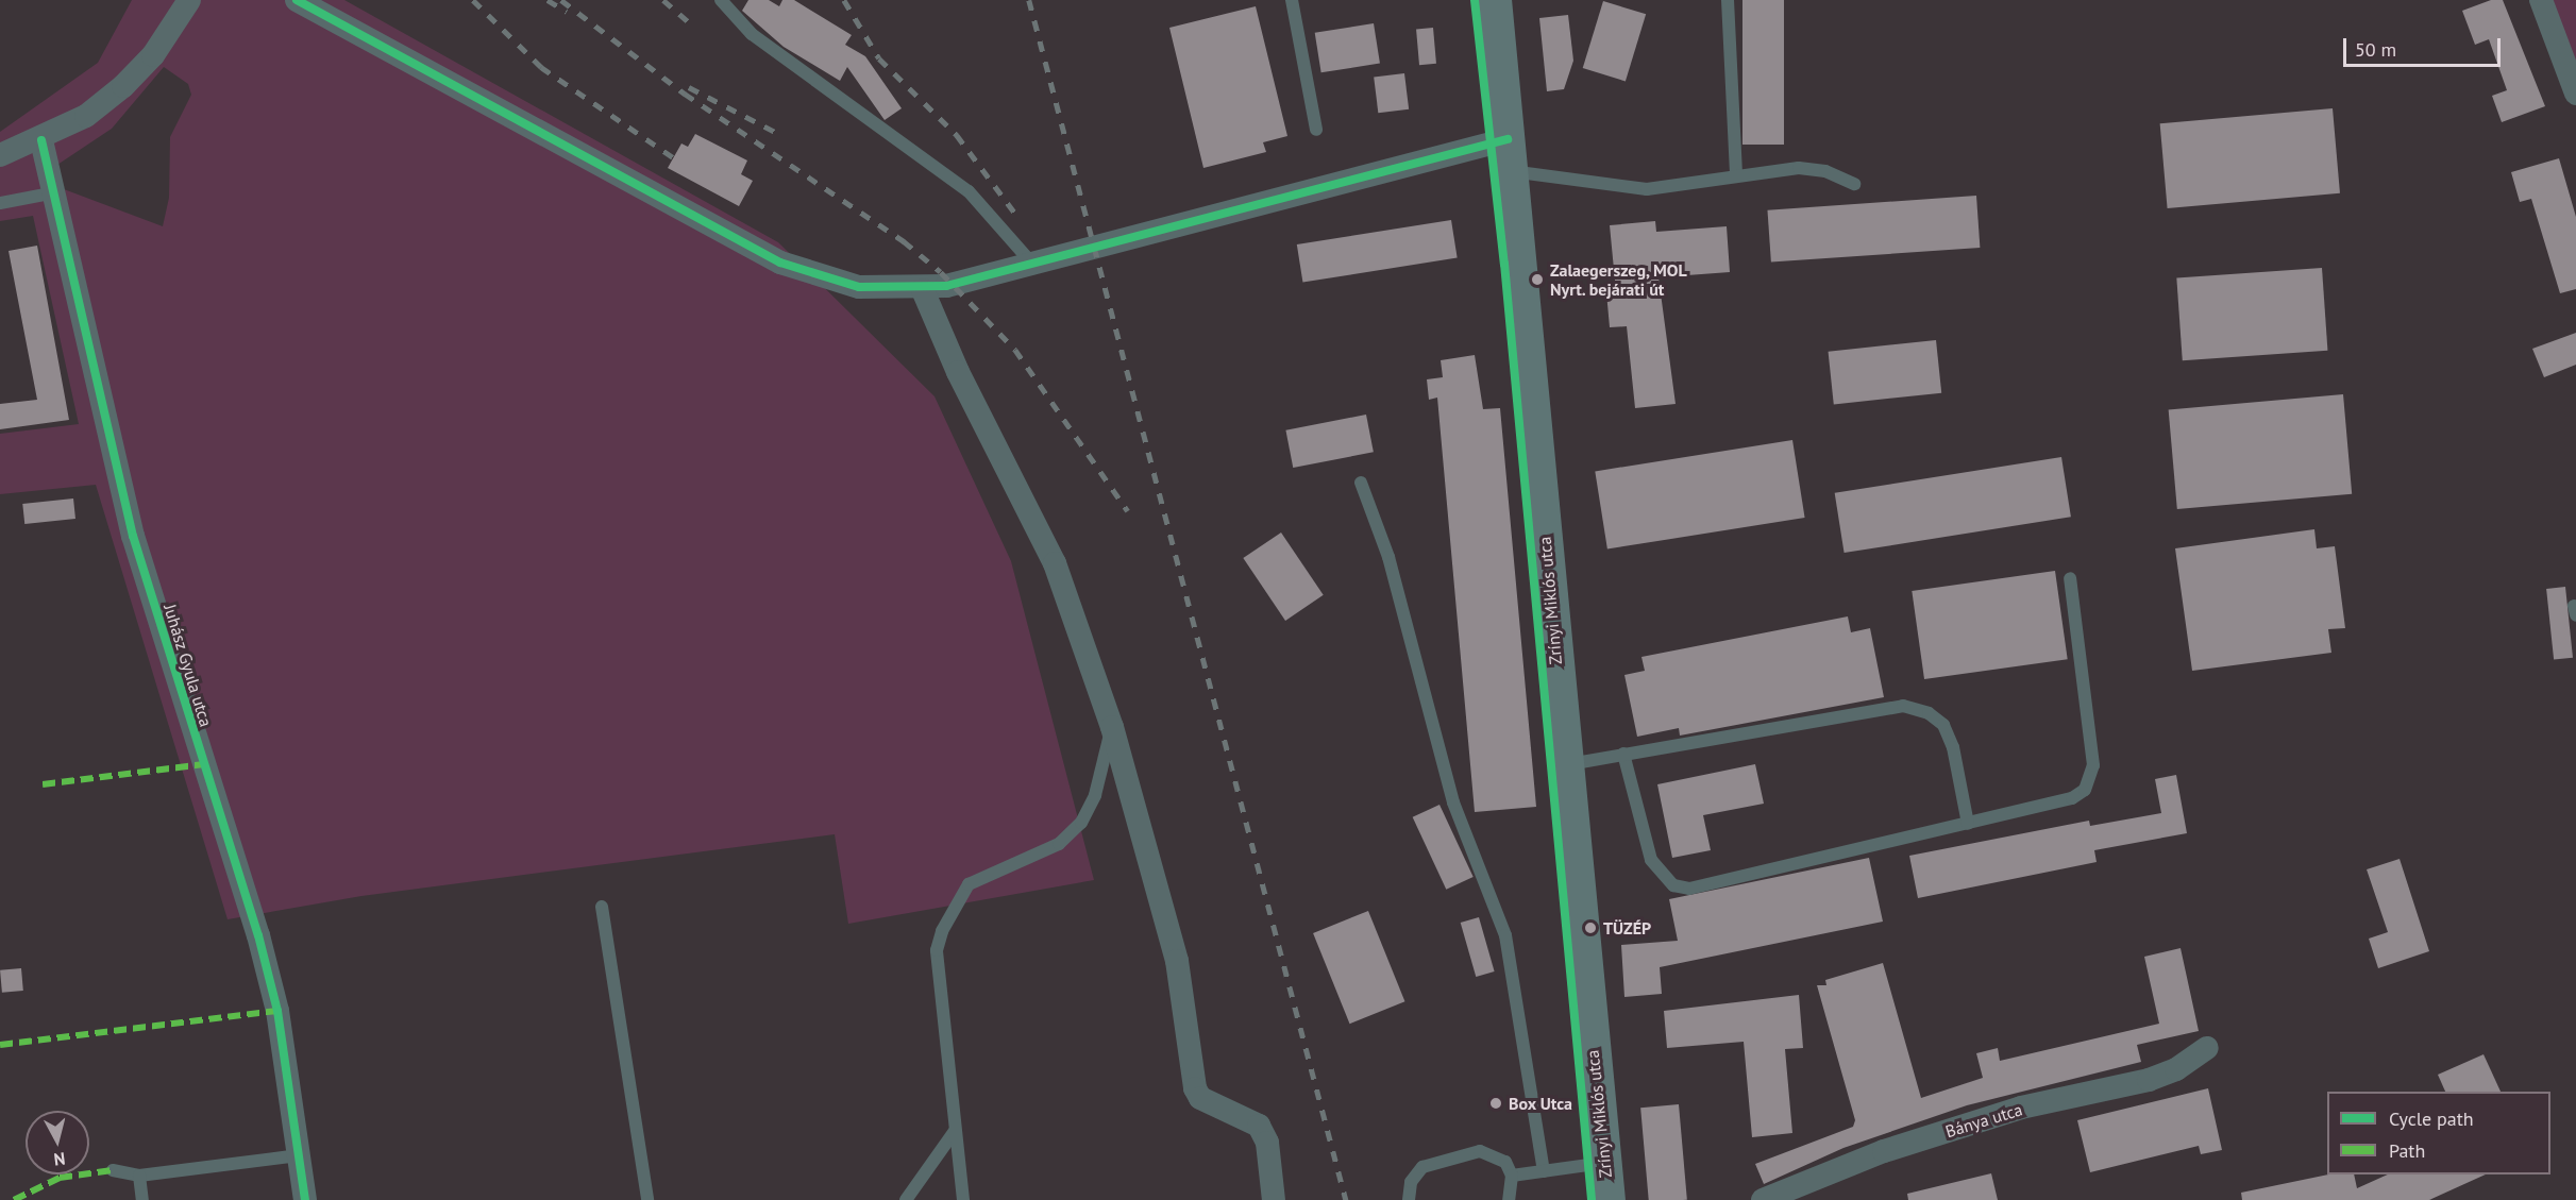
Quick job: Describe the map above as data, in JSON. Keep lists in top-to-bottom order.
{
  "streets": {
    "main road": ["Zrínyi Miklós utca"],
    "street": ["Juhász Gyula utca", "Bánya utca"]
  },
  "places": ["Zalaegerszeg, MOL Nyrt. bejárati út", "TÜZÉP", "Box Utca"],
  "legend": ["Cycle path", "Path"],
  "scale_bar": "50 m",
  "north": "bottom"
}
